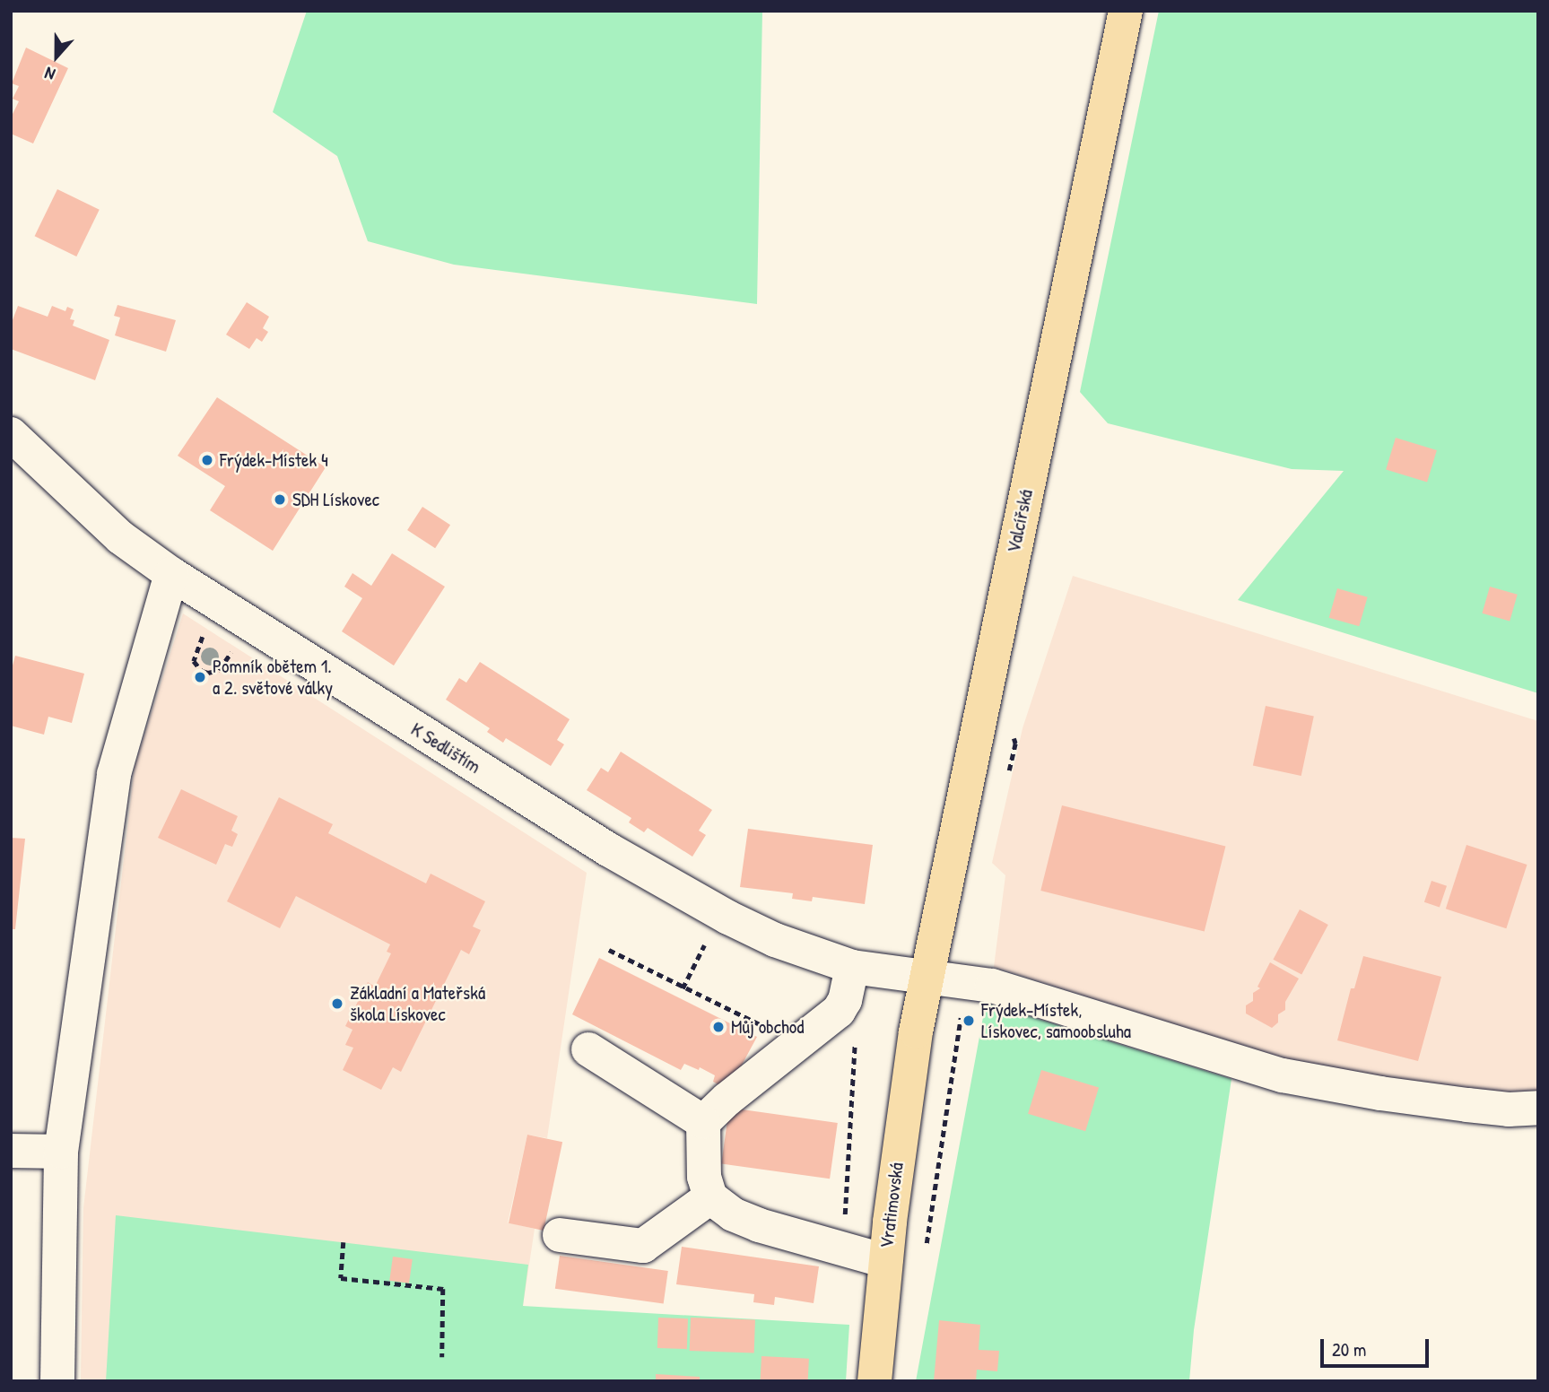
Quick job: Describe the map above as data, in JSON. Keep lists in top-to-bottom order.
{
  "streets": {
    "main road": ["Valcířská", "Vratimovská"],
    "street": ["K Sedlištím"]
  },
  "crossings": [
    ["Valcířská", "K Sedlištím"],
    ["Valcířská", "Vratimovská"]
  ],
  "places": [
    "Frýdek-Místek 4",
    "SDH Lískovec",
    "Pomník obětem 1. a 2. světové války",
    "Základní a Mateřská škola Lískovec",
    "Frýdek-Místek, Lískovec, samoobsluha",
    "Můj obchod"
  ],
  "scale_bar": "20 m",
  "north": "bottom"
}
